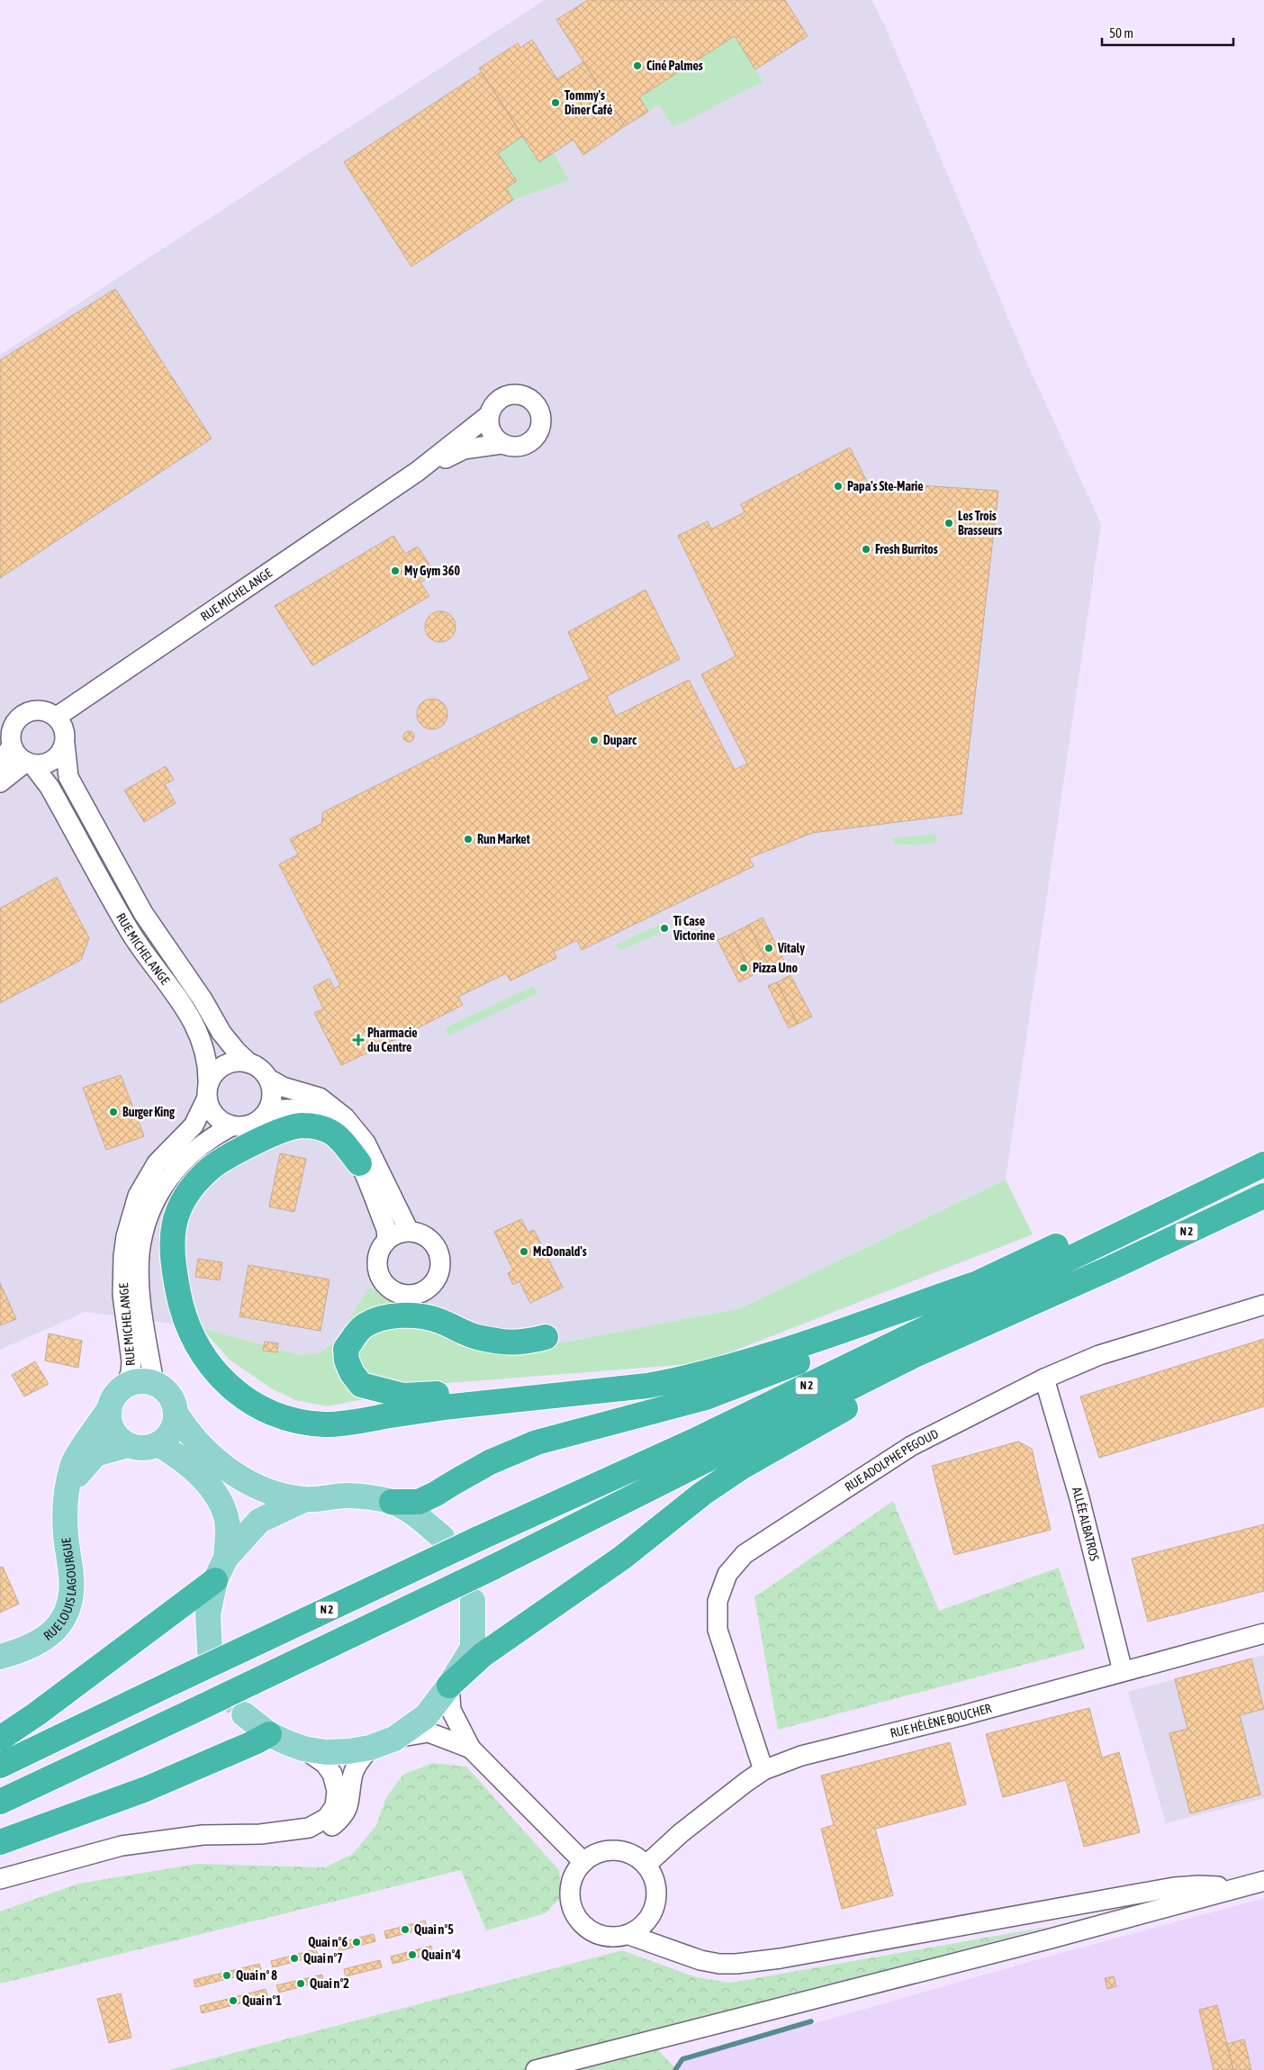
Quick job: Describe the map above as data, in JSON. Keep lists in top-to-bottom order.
{
  "streets": {
    "highway": ["N 2"],
    "main road": ["RUE LOUIS LAGOURGUE"],
    "street": [
      "RUE MICHEL ANGE",
      "RUE ADOLPHE PEGOUD",
      "ALLÉE ALBATROS",
      "RUE HÉLÈNE BOUCHER"
    ]
  },
  "crossings": [
    ["RUE MICHEL ANGE", "RUE LOUIS LAGOURGUE"],
    ["RUE ADOLPHE PEGOUD", "ALLÉE ALBATROS"],
    ["RUE ADOLPHE PEGOUD", "RUE HÉLÈNE BOUCHER"],
    ["ALLÉE ALBATROS", "RUE HÉLÈNE BOUCHER"]
  ],
  "places": {
    "other": [
      "Ciné Palmes",
      "Tommy's Diner Café",
      "Papa's Ste-Marie",
      "Les Trois Brasseurs",
      "Fresh Burritos",
      "My Gym 360",
      "Duparc",
      "Run Market",
      "Ti Case Victorine",
      "Vitaly",
      "Pizza Uno",
      "Burger King",
      "McDonald's",
      "Quai n°5",
      "Quai n°6",
      "Quai n°4",
      "Quai n°7",
      "Quai n° 8",
      "Quai n°2",
      "Quai n°1"
    ],
    "health": ["Pharmacie du Centre"]
  },
  "scale_bar": "50 m"
}
